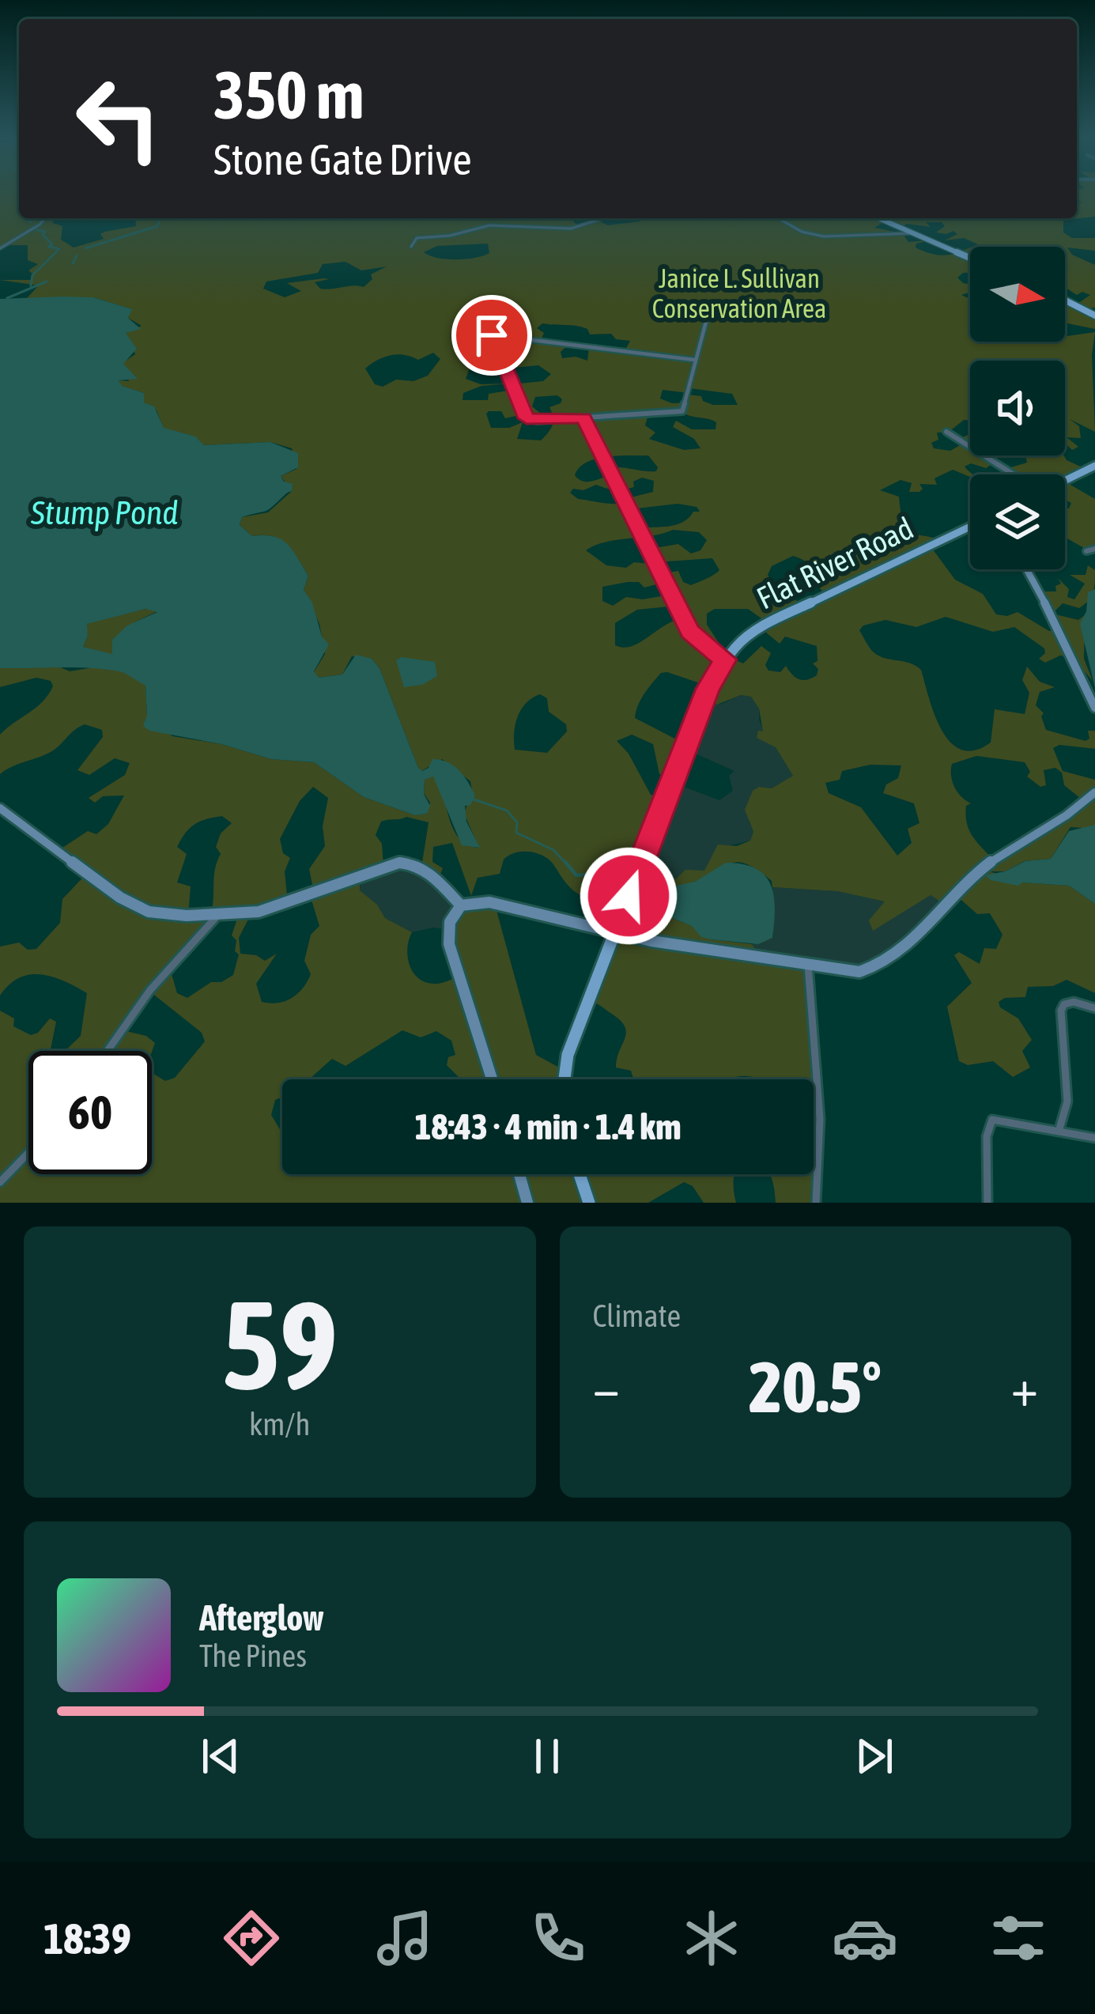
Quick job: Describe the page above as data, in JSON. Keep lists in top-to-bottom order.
{
  "streets": {
    "main road": ["Flat River Road"]
  },
  "water": ["Stump Pond"],
  "parks": ["Janice L. Sullivan Conservation Area"],
  "north": "right",
  "page": {
    "turn": ["350 m", "Stone Gate Drive"],
    "limit": "60",
    "trip": "18:43 · 4 min · 1.4 km",
    "tile": [
      ["59", "km/h"],
      "Climate"
    ],
    "heat": ["−", "20.5°", "+"],
    "song": ["Afterglow", "The Pines"],
    "tabs": "18:39"
  }
}
